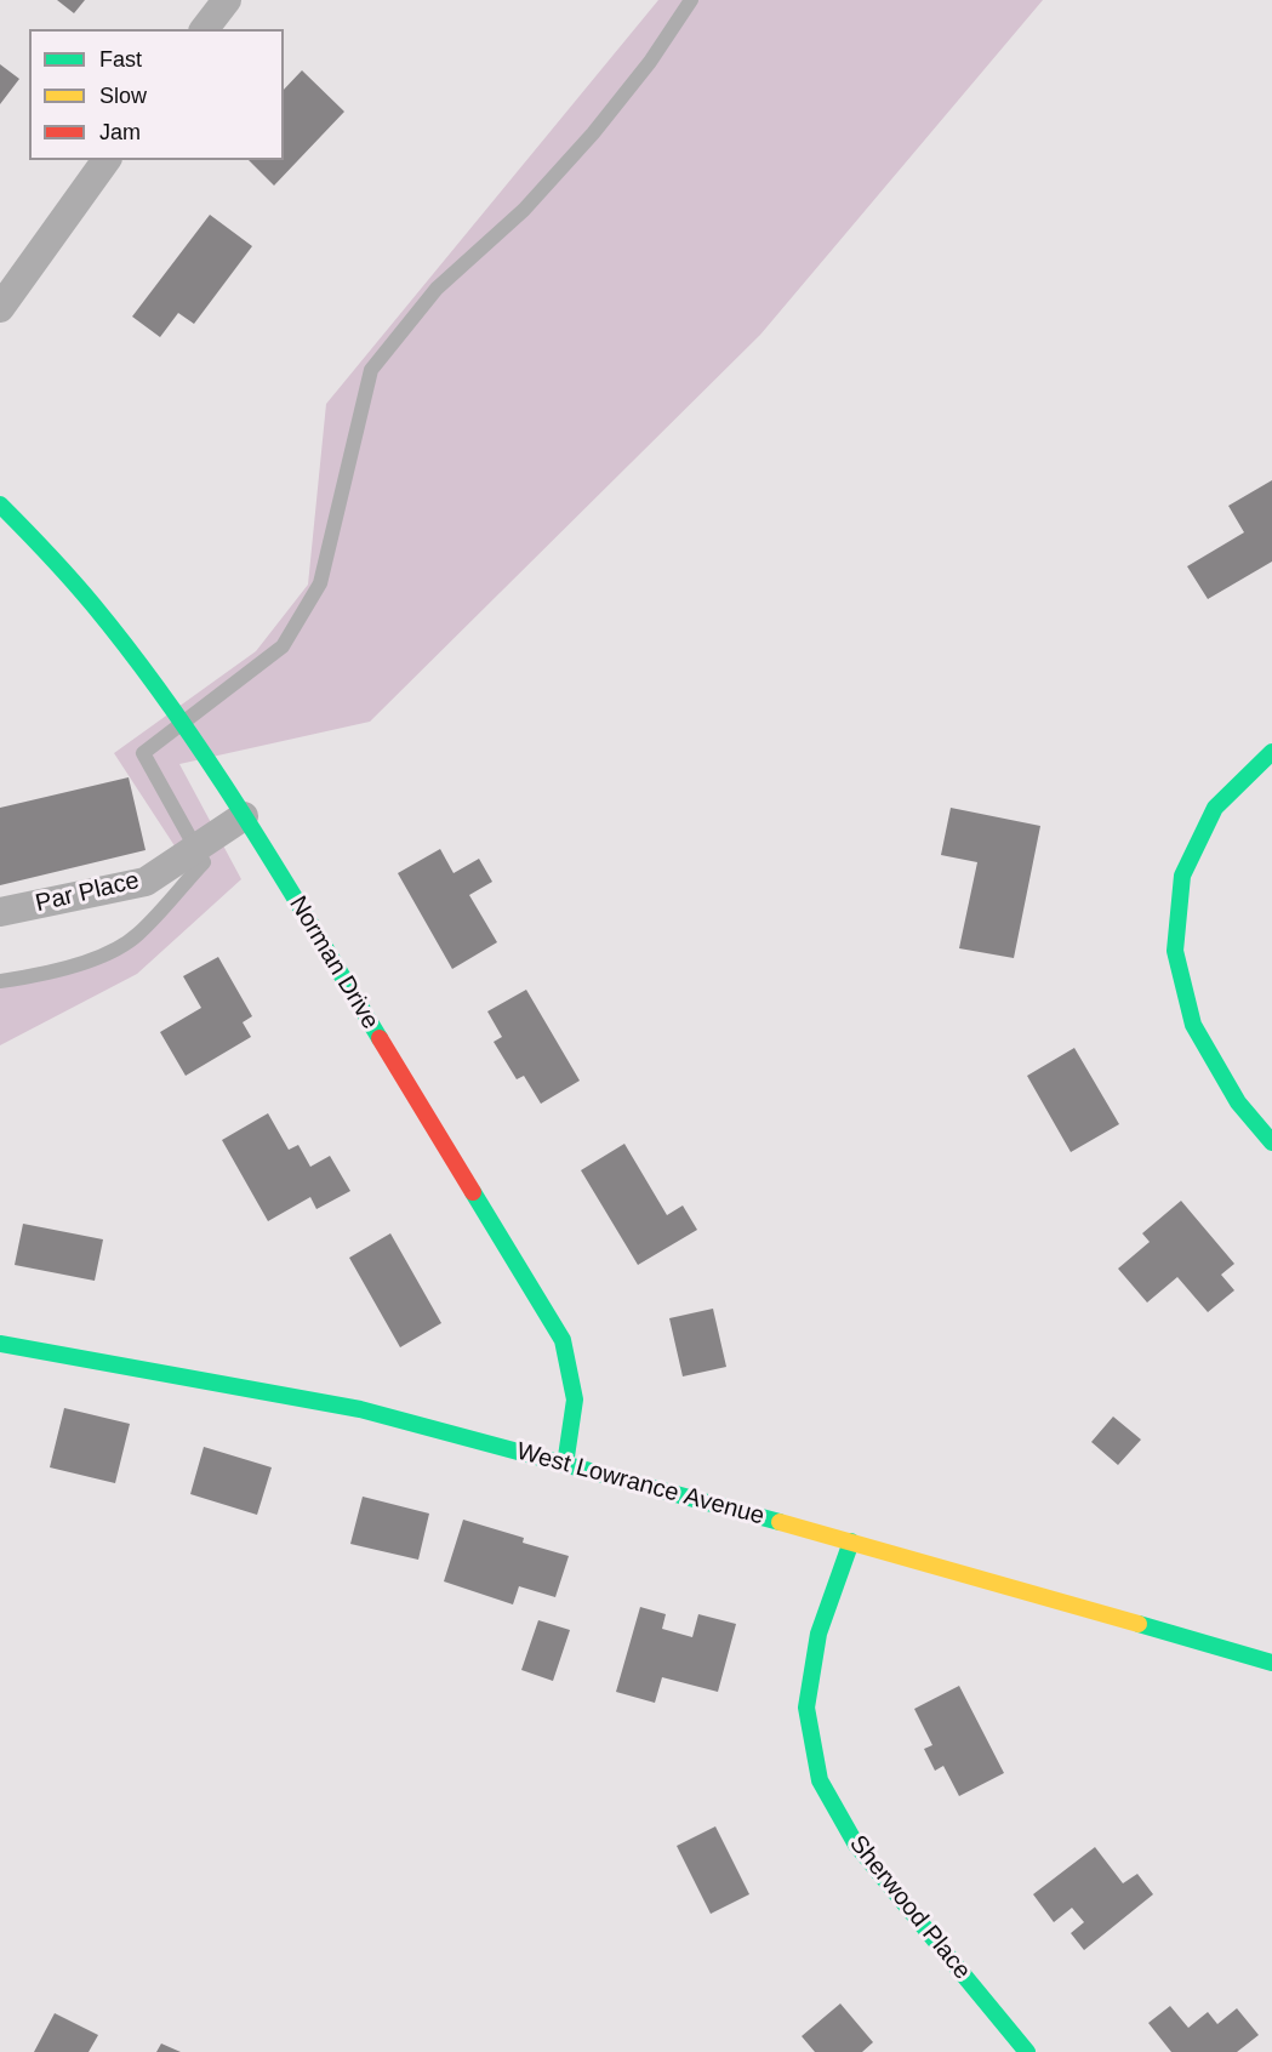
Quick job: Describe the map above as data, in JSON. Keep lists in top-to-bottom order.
{
  "streets": {
    "street": [
      "Par Place",
      "Norman Drive",
      "West Lowrance Avenue",
      "Sherwood Place"
    ]
  },
  "crossings": [
    ["Par Place", "Norman Drive"],
    ["Norman Drive", "West Lowrance Avenue"],
    ["West Lowrance Avenue", "Sherwood Place"]
  ],
  "legend": ["Fast", "Slow", "Jam"]
}
